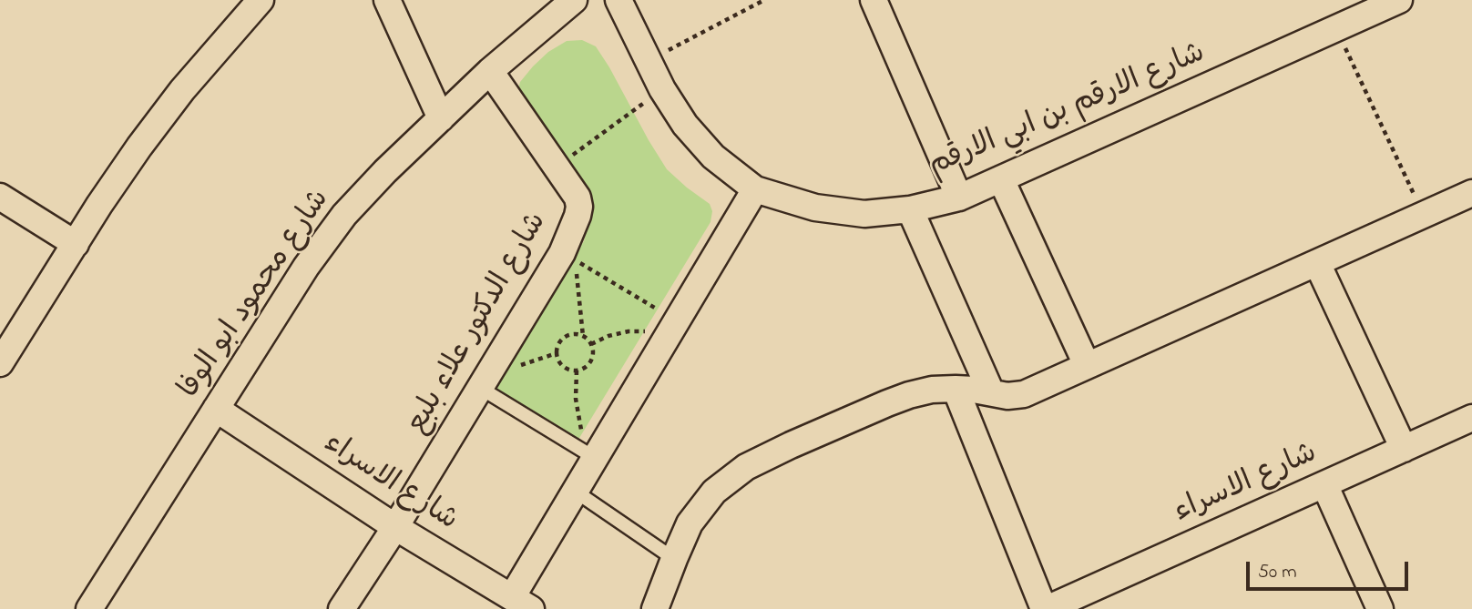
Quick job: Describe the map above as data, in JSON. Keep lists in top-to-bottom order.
{
  "streets": {
    "street": [
      "شارع الارقم بن ابي الارقم",
      "شارع محمود ابو الوفا",
      "شارع الدكتور علاء بلبع",
      "شارع الاسراء"
    ]
  },
  "crossings": [
    ["شارع محمود ابو الوفا", "شارع الدكتور علاء بلبع"],
    ["شارع محمود ابو الوفا", "شارع الاسراء"],
    ["شارع الدكتور علاء بلبع", "شارع الاسراء"]
  ],
  "scale_bar": "50 m"
}
